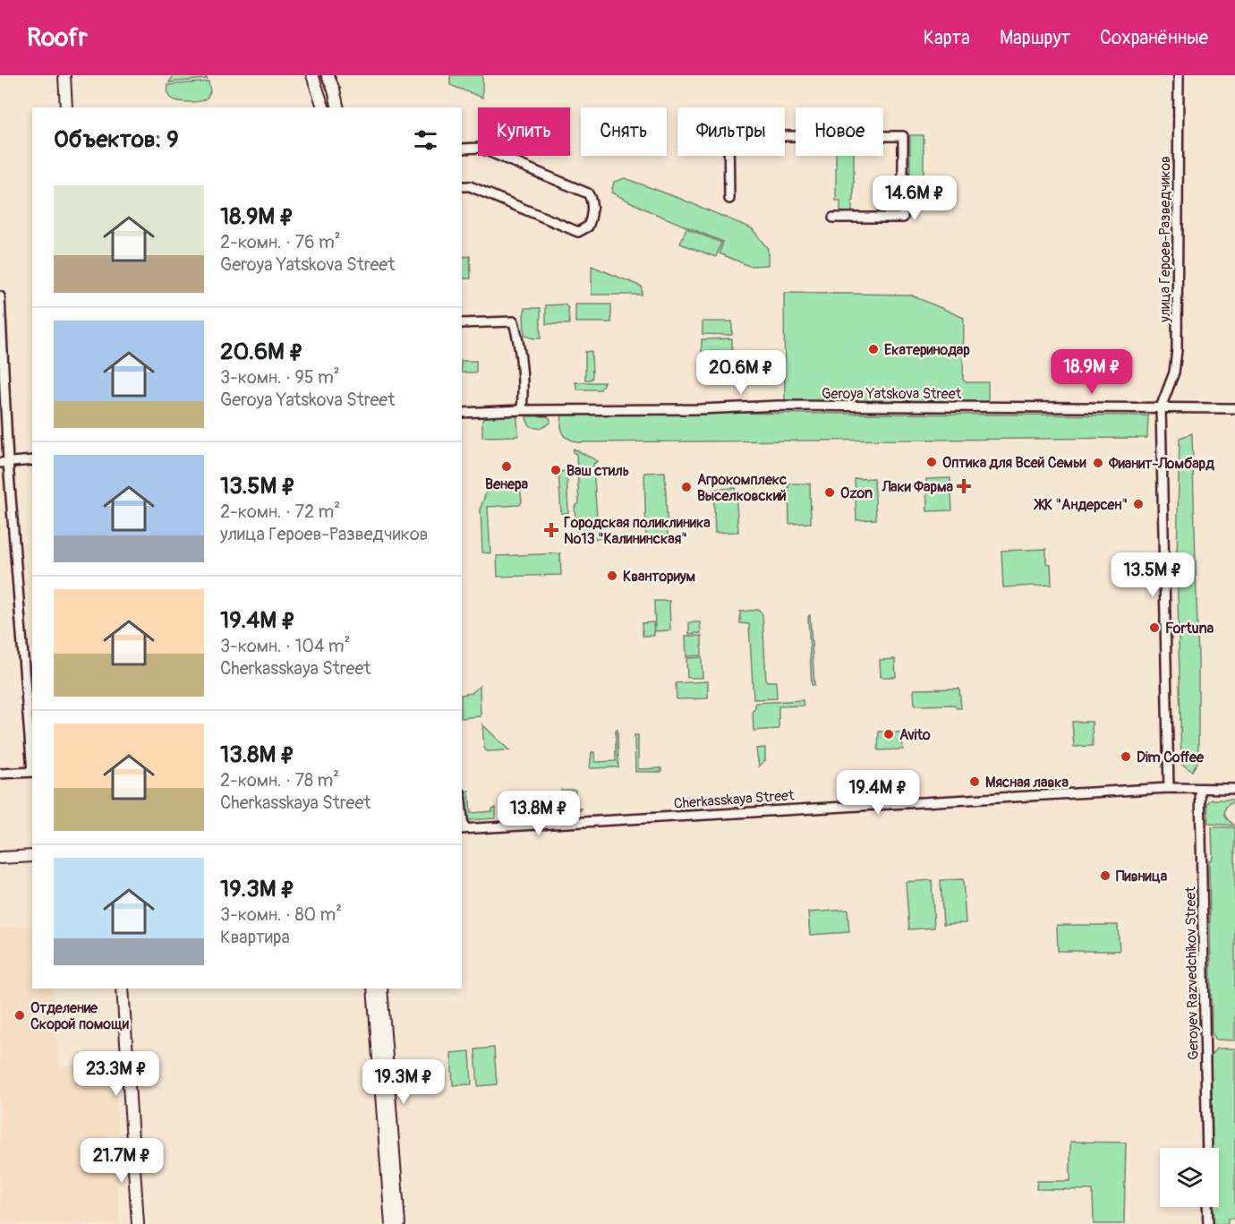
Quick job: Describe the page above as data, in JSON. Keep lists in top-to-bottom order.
{
  "streets": {
    "street": [
      "улица Героев-Разведчиков",
      "Geroya Yatskova Street",
      "Cherkasskaya Street",
      "Geroyev Razvedchikov Street"
    ]
  },
  "crossings": [
    ["улица Героев-Разведчиков", "Geroya Yatskova Street"],
    ["улица Героев-Разведчиков", "Cherkasskaya Street"],
    ["Cherkasskaya Street", "Geroyev Razvedchikov Street"]
  ],
  "places": {
    "other": [
      "Екатеринодар",
      "Оптика для Всей Семьи",
      "Фианит-Ломбард",
      "Венера",
      "Ваш стиль",
      "Агрокомплекс Выселковский",
      "Ozon",
      "ЖК \"Андерсен\"",
      "Кванториум",
      "Fortuna",
      "Avito",
      "Dim Coffee",
      "Мясная лавка",
      "Пивница",
      "Отделение Скорой помощи"
    ],
    "health": ["Лаки Фарма", "Городская поликлиника №13 \"Калининская\""]
  },
  "page": {
    "header": "Roofr",
    "nav": ["Карта", "Маршрут", "Сохранённые"],
    "chip": [
      "Купить",
      "Снять",
      "Фильтры",
      "Новое"
    ],
    "heading": "Объектов: 9",
    "list": [
      {
        "name": "18.9M ₽",
        "note": "2-комн. · 76 m² · Geroya Yatskova Street"
      },
      {
        "name": "20.6M ₽",
        "note": "3-комн. · 95 m² · Geroya Yatskova Street"
      },
      {
        "name": "13.5M ₽",
        "note": "2-комн. · 72 m² · улица Героев-Разведчиков"
      },
      {
        "name": "19.4M ₽",
        "note": "3-комн. · 104 m² · Cherkasskaya Street"
      },
      {
        "name": "13.8M ₽",
        "note": "2-комн. · 78 m² · Cherkasskaya Street"
      },
      {
        "name": "19.3M ₽",
        "note": "3-комн. · 80 m² · Квартира"
      }
    ],
    "price": [
      "14.6M ₽",
      "18.9M ₽",
      "20.6M ₽",
      "13.5M ₽",
      "19.4M ₽",
      "13.8M ₽",
      "23.3M ₽",
      "19.3M ₽",
      "21.7M ₽"
    ]
  }
}
